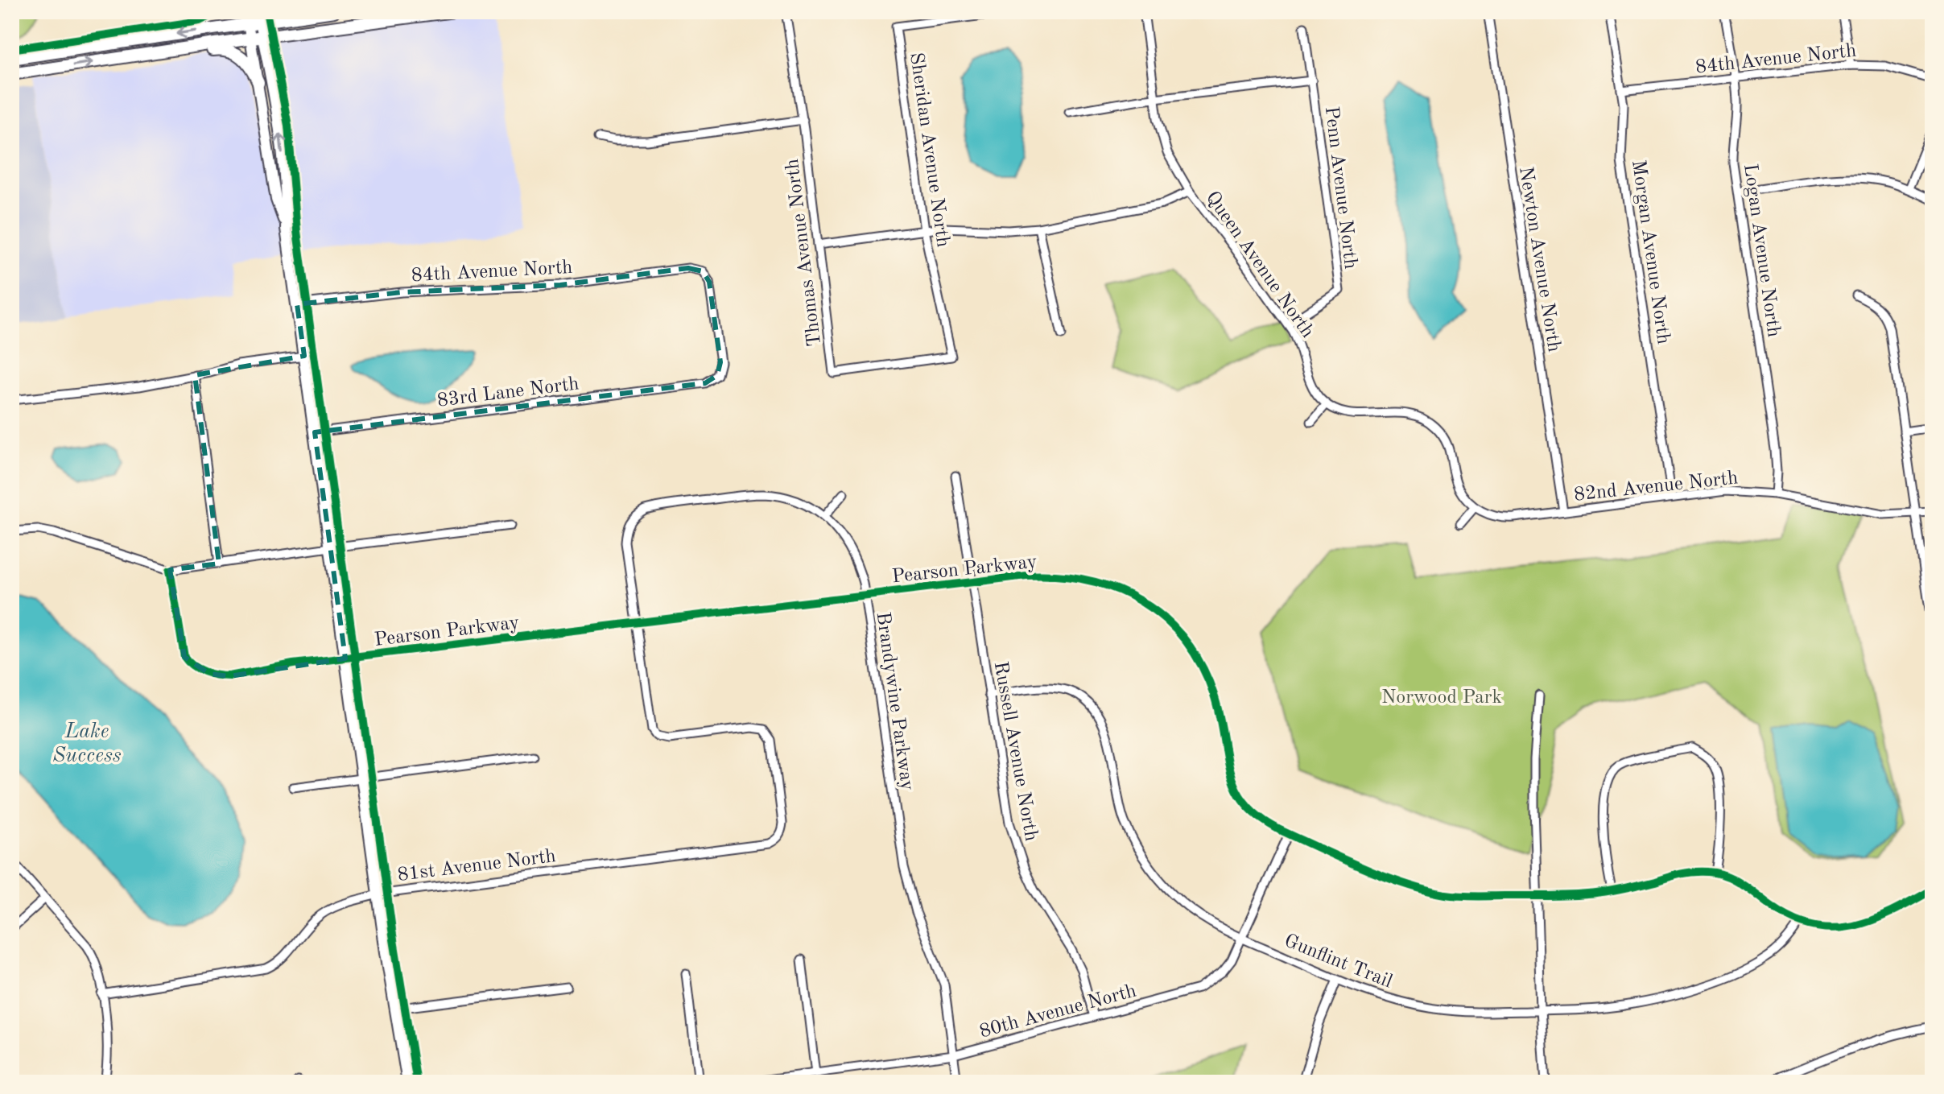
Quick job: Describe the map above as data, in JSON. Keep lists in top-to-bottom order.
{
  "streets": {
    "street": [
      "84th Avenue North",
      "Sheridan Avenue North",
      "Penn Avenue North",
      "Logan Avenue North",
      "Morgan Avenue North",
      "Thomas Avenue North",
      "Newton Avenue North",
      "Queen Avenue North",
      "83rd Lane North",
      "82nd Avenue North",
      "Pearson Parkway",
      "Brandywine Parkway",
      "Russell Avenue North",
      "81st Avenue North",
      "Gunflint Trail",
      "80th Avenue North"
    ]
  },
  "crossings": [
    ["84th Avenue North", "Logan Avenue North"],
    ["84th Avenue North", "Morgan Avenue North"],
    ["84th Avenue North", "83rd Lane North"],
    ["Sheridan Avenue North", "Thomas Avenue North"],
    ["Penn Avenue North", "Queen Avenue North"],
    ["Logan Avenue North", "82nd Avenue North"],
    ["Morgan Avenue North", "82nd Avenue North"],
    ["Newton Avenue North", "82nd Avenue North"],
    ["Pearson Parkway", "Brandywine Parkway"],
    ["Pearson Parkway", "Russell Avenue North"],
    ["Pearson Parkway", "81st Avenue North"],
    ["Pearson Parkway", "Gunflint Trail"],
    ["Pearson Parkway", "80th Avenue North"],
    ["Brandywine Parkway", "81st Avenue North"],
    ["Brandywine Parkway", "80th Avenue North"],
    ["Russell Avenue North", "Gunflint Trail"],
    ["Russell Avenue North", "80th Avenue North"],
    ["Gunflint Trail", "80th Avenue North"]
  ],
  "water": ["Lake Success"],
  "parks": ["Norwood Park"]
}
